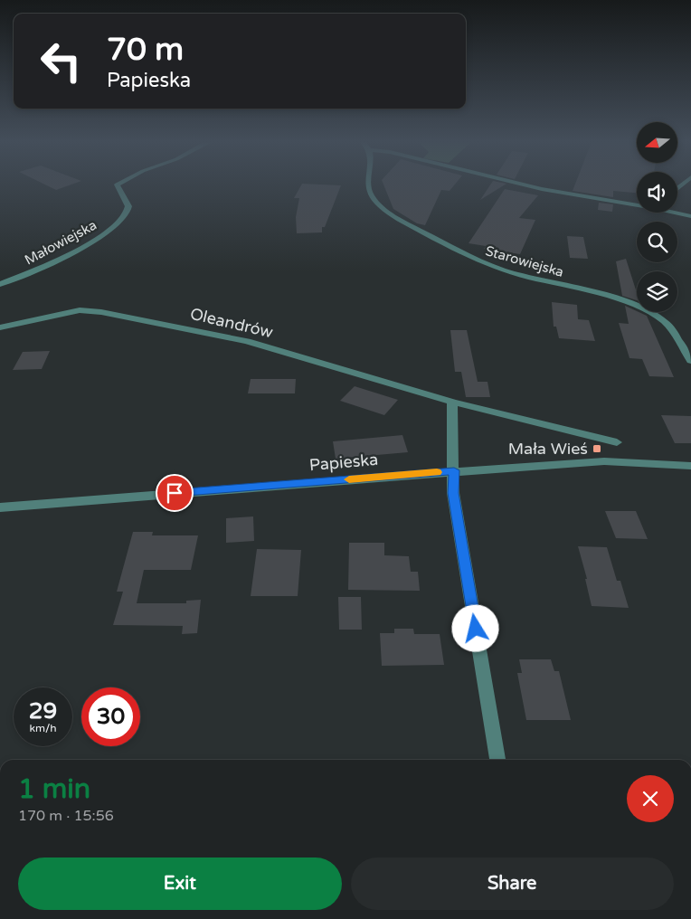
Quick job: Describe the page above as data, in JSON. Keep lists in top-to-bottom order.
{
  "streets": {
    "street": [
      "Małowiejska",
      "Starowiejska",
      "Oleandrów",
      "Papieska"
    ]
  },
  "places": {
    "transit": ["Mała Wieś"]
  },
  "north": "left",
  "page": {
    "turn": ["70 m", "Papieska"],
    "speed": "29 km/h",
    "limit": "30",
    "heading": ["1 min", "170 m · 15:56"],
    "buttons": ["Exit", "Share"]
  }
}
